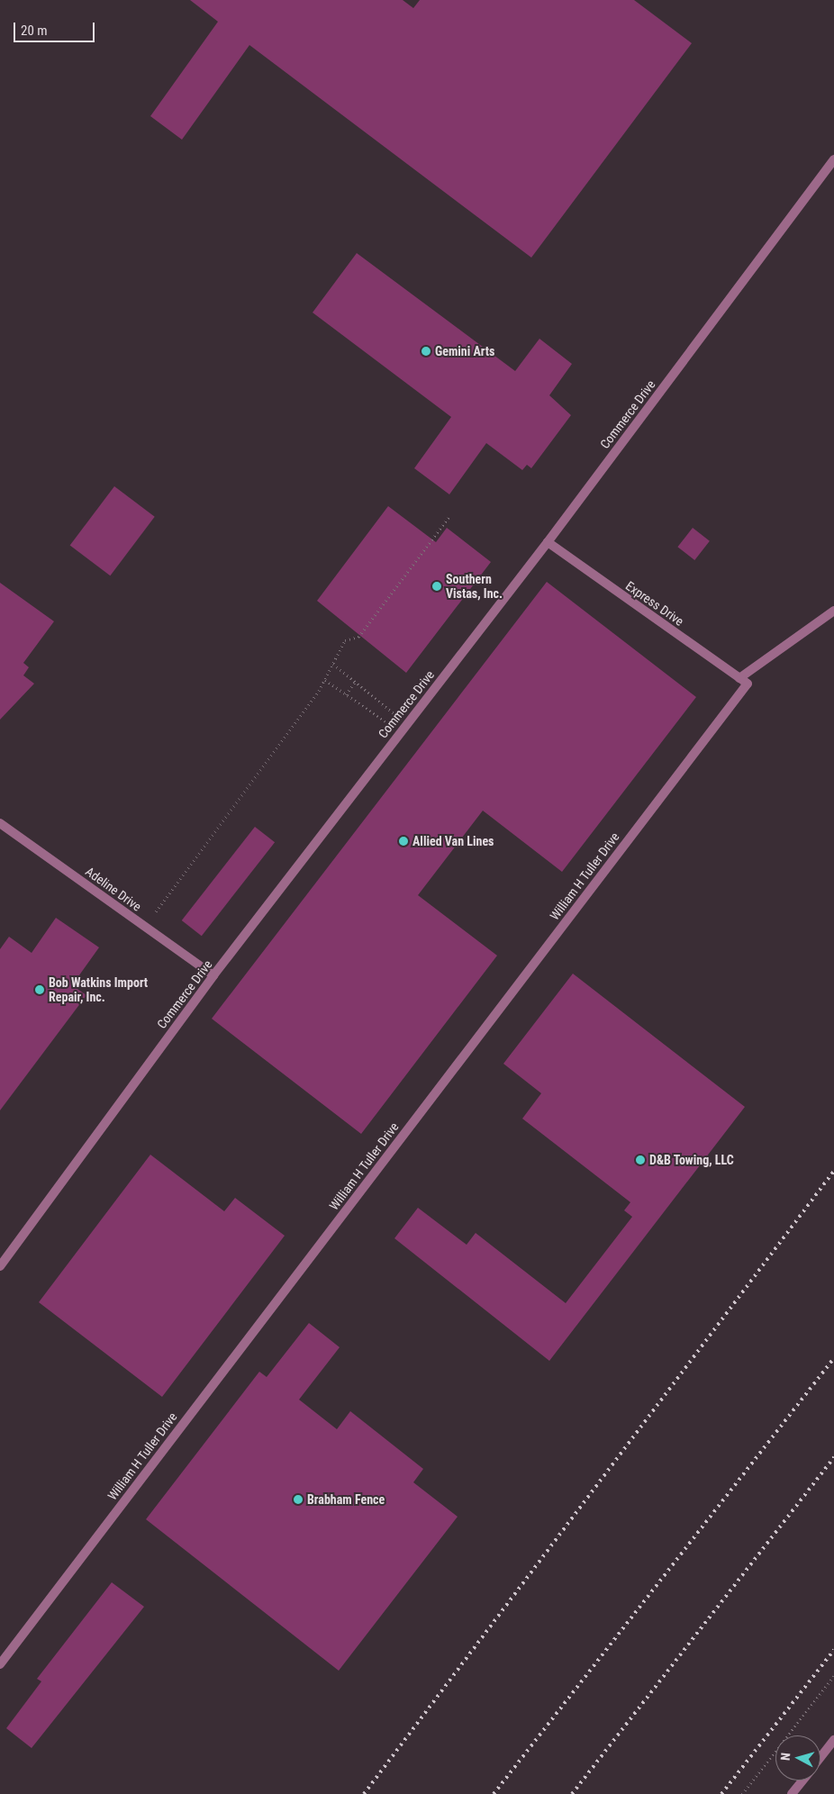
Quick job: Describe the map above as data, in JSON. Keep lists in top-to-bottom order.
{
  "streets": {
    "street": [
      "Commerce Drive",
      "Express Drive",
      "William H Tuller Drive",
      "Adeline Drive"
    ]
  },
  "crossings": [
    ["Commerce Drive", "Express Drive"],
    ["Commerce Drive", "Adeline Drive"],
    ["Express Drive", "William H Tuller Drive"]
  ],
  "places": [
    "Gemini Arts",
    "Southern Vistas, Inc.",
    "Allied Van Lines",
    "Bob Watkins Import Repair, Inc.",
    "D&B Towing, LLC",
    "Brabham Fence"
  ],
  "scale_bar": "20 m",
  "north": "left"
}
